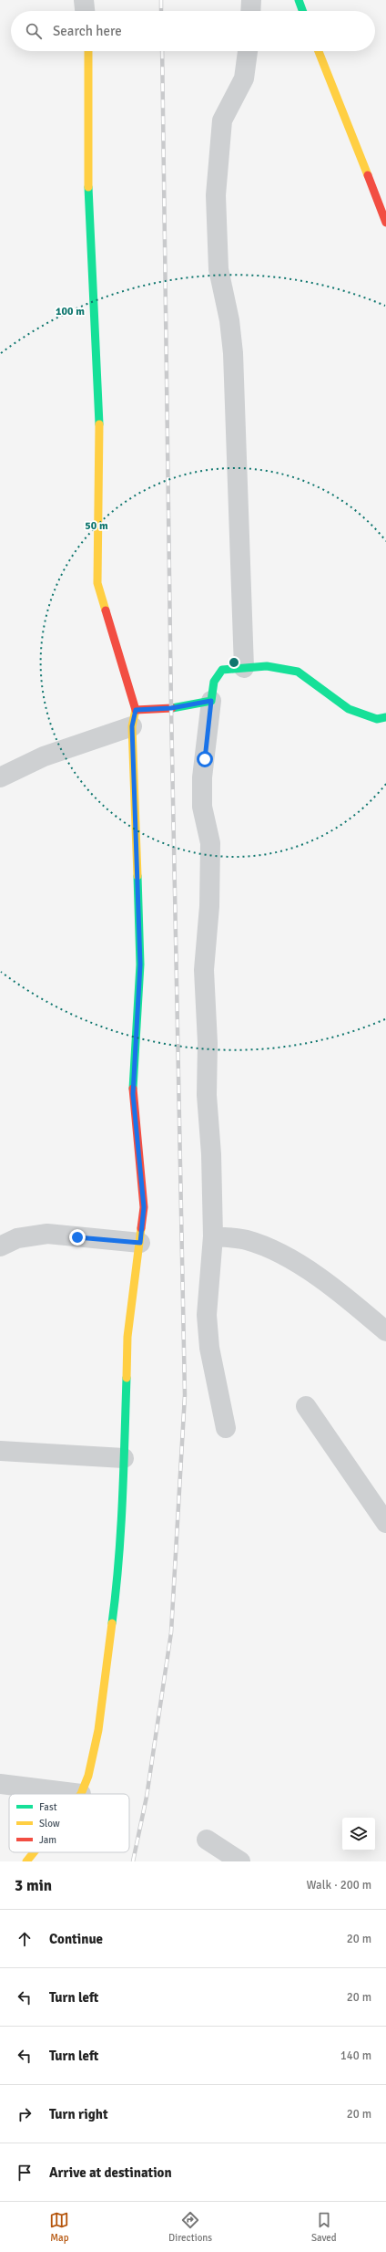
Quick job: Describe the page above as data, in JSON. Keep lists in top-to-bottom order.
{
  "legend": ["Fast", "Slow", "Jam"],
  "page": {
    "search": "Search here",
    "heading": ["3 min", "Walk · 200 m"],
    "list": [
      ["Continue", "20 m"],
      ["Turn left", "20 m"],
      ["Turn left", "140 m"],
      ["Turn right", "20 m"],
      "Arrive at destination"
    ],
    "nav": ["Map", "Directions", "Saved"]
  },
  "rings": ["100 m", "50 m"]
}
